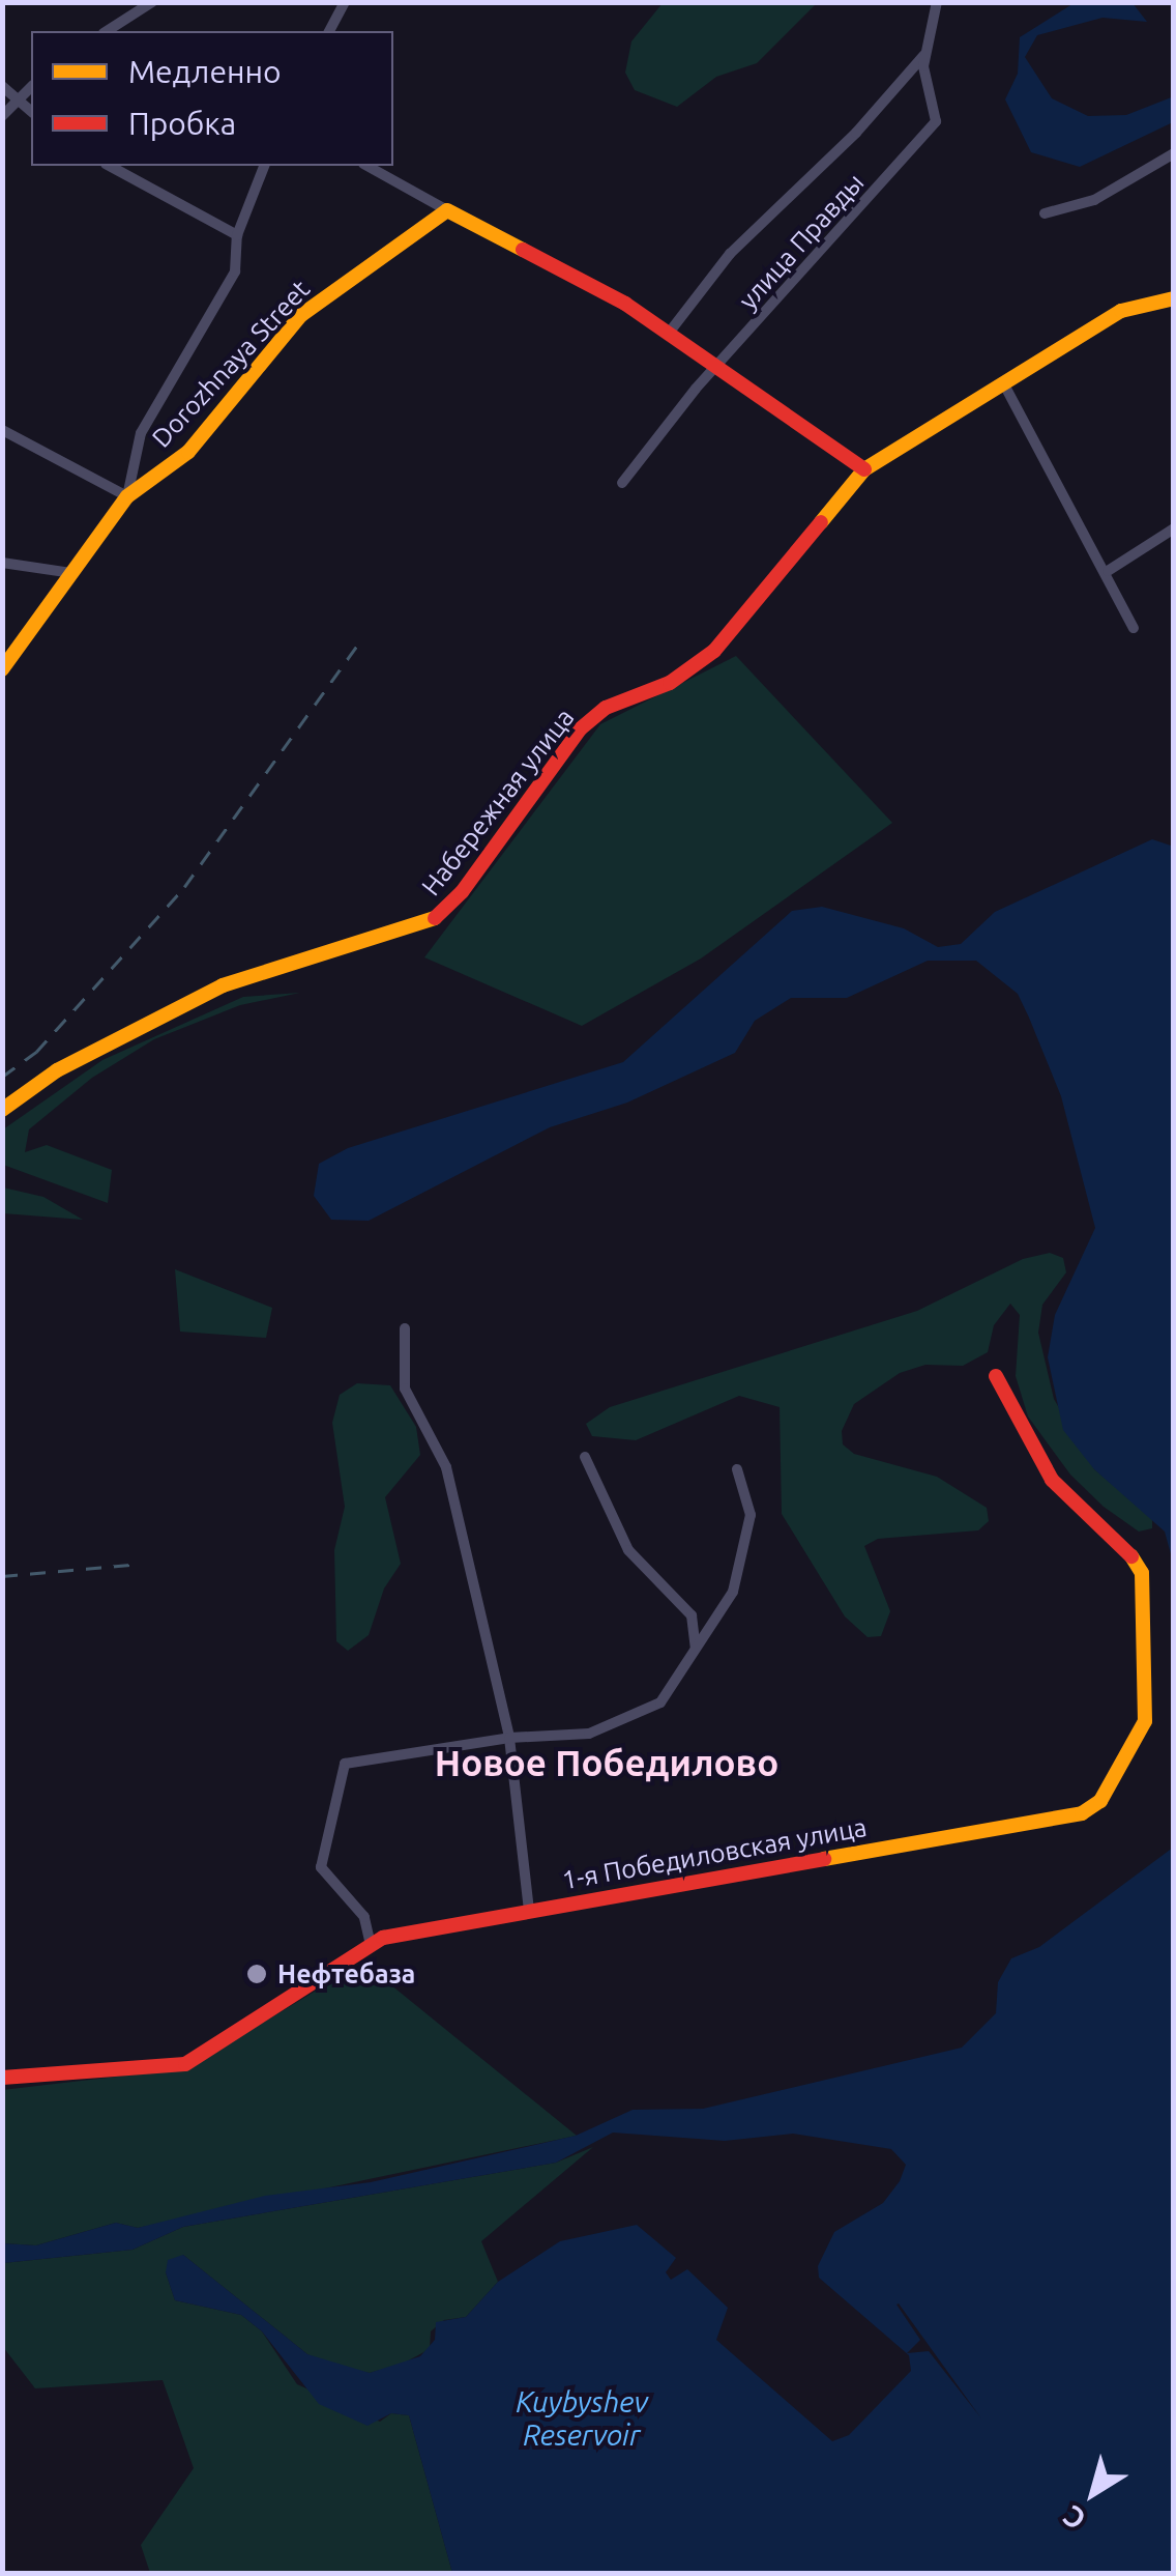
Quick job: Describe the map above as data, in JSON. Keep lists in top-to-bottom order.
{
  "streets": {
    "street": [
      "улица Правды",
      "Dorozhnaya Street",
      "Набережная улица",
      "1-я Победиловская улица"
    ]
  },
  "districts": ["Новое Победилово"],
  "water": ["Kuybyshev Reservoir"],
  "places": ["Нефтебаза"],
  "legend": ["Медленно", "Пробка"],
  "north": "bottom left"
}
